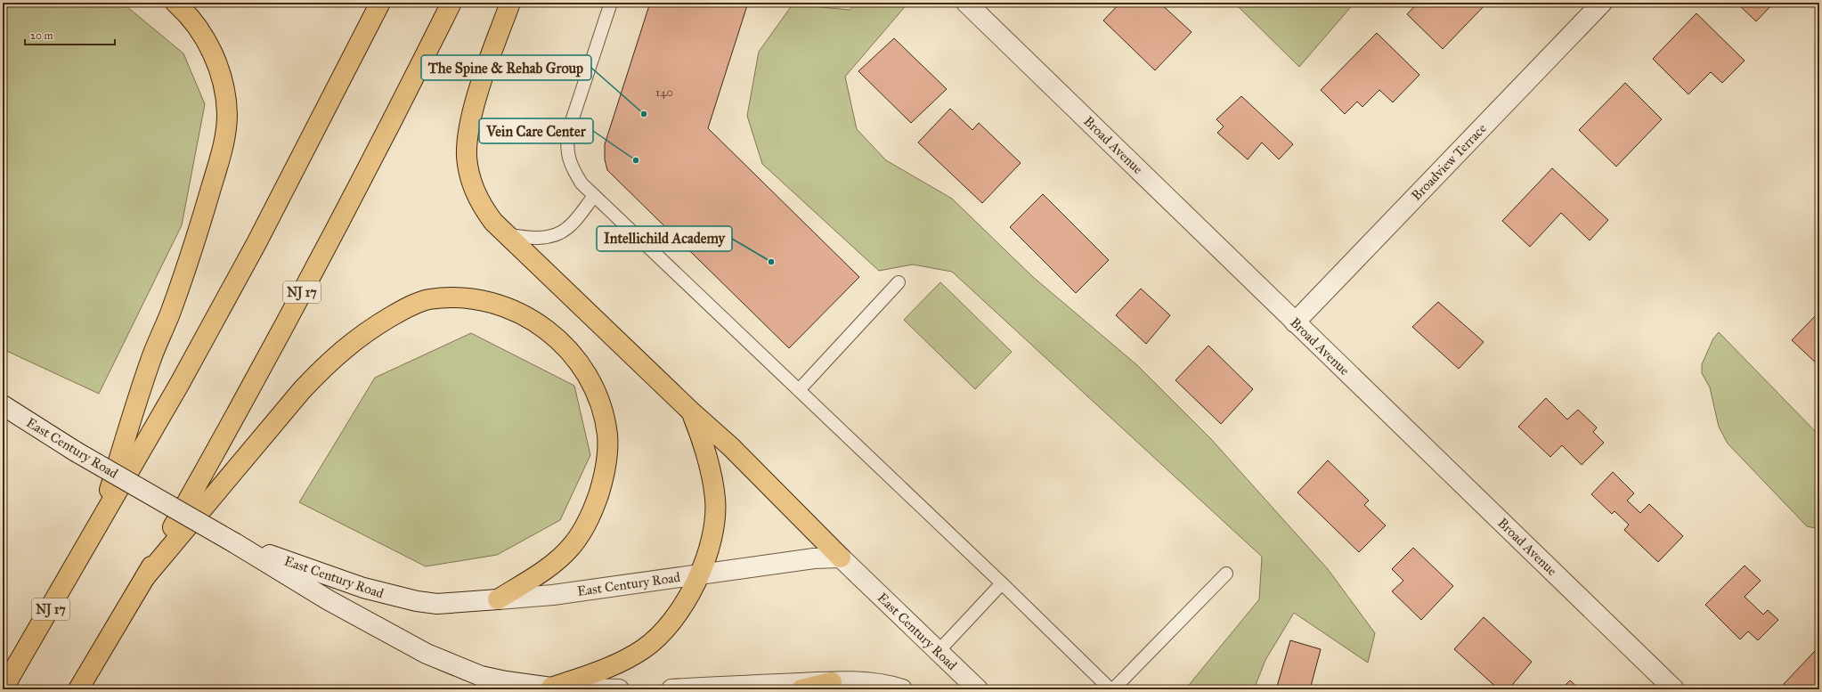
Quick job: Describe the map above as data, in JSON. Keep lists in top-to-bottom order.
{
  "streets": {
    "highway": ["NJ 17"],
    "street": ["Broad Avenue", "Broadview Terrace", "East Century Road"]
  },
  "crossings": [
    ["Broad Avenue", "Broadview Terrace"]
  ],
  "places": ["The Spine & Rehab Group", "Vein Care Center", "Intellichild Academy"],
  "house_numbers": ["140"],
  "scale_bar": "20 m"
}
